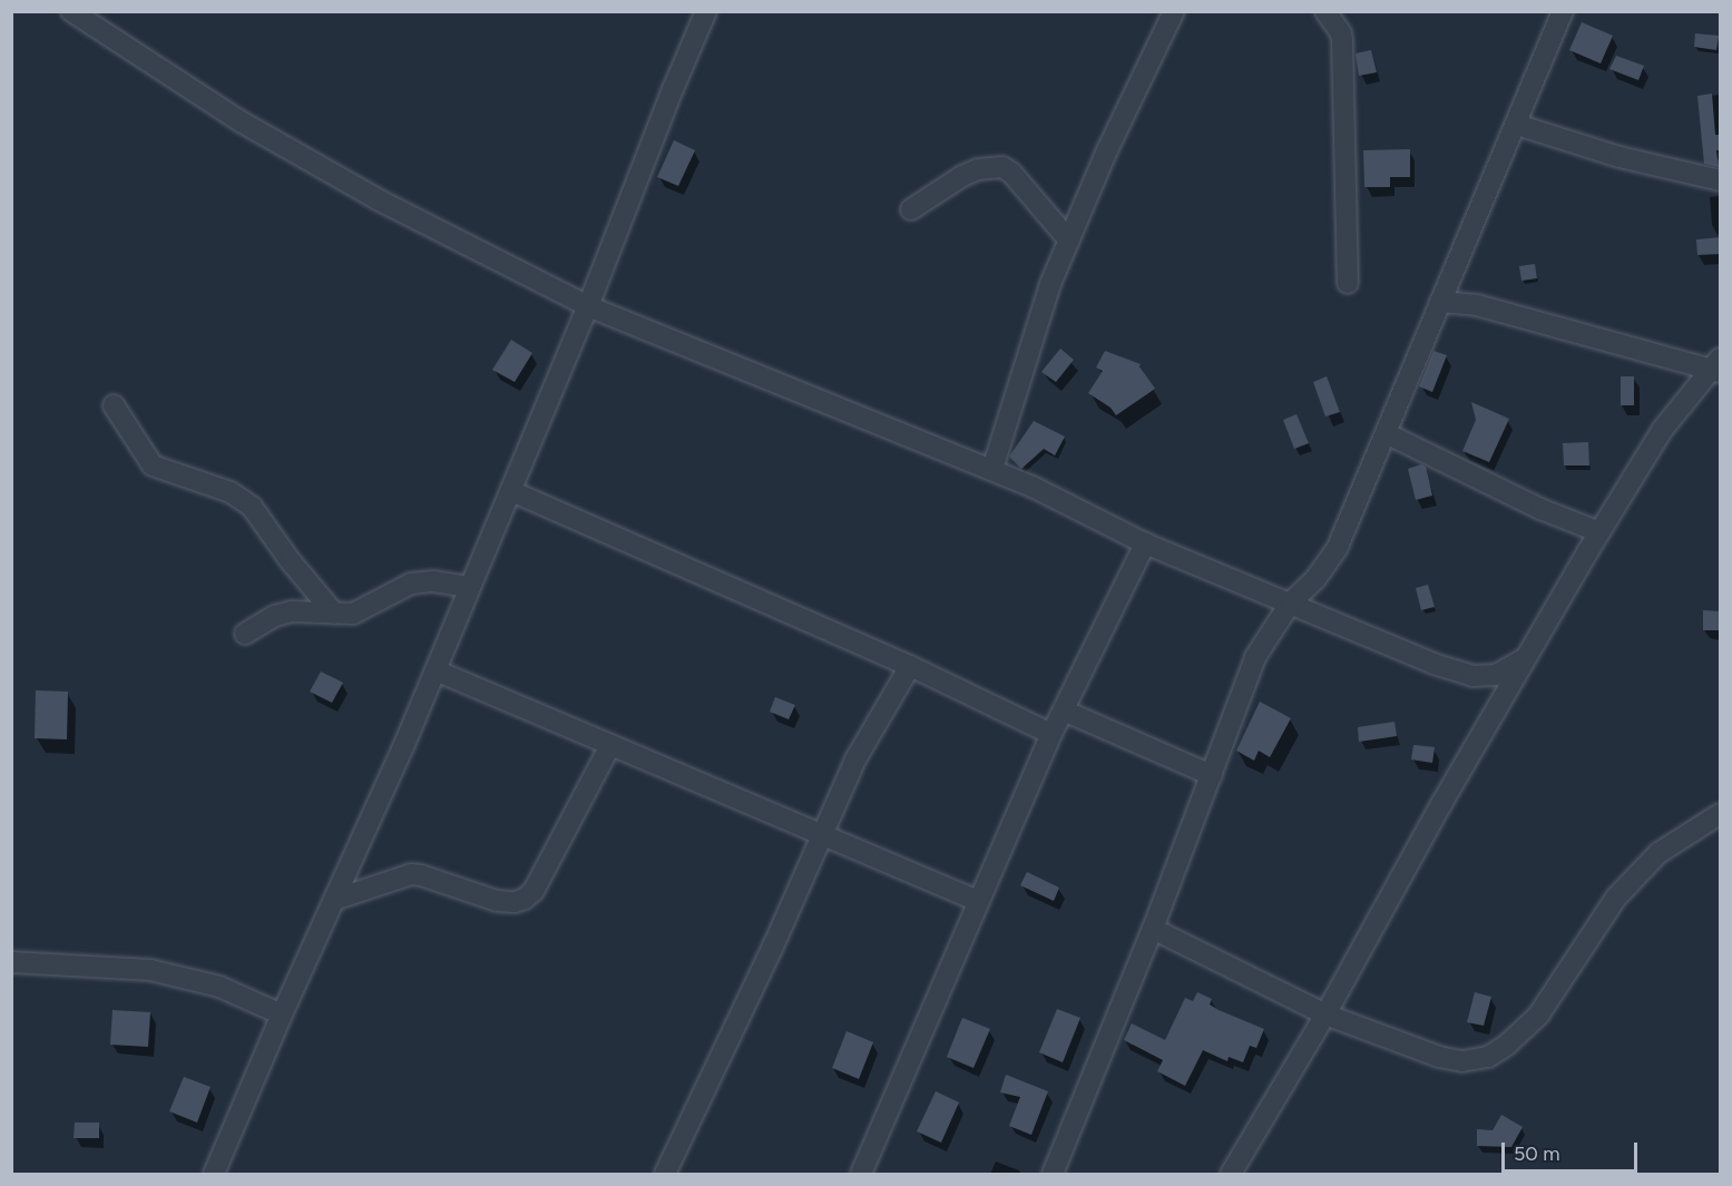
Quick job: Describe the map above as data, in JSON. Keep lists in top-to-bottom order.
{
  "scale_bar": "50 m"
}
